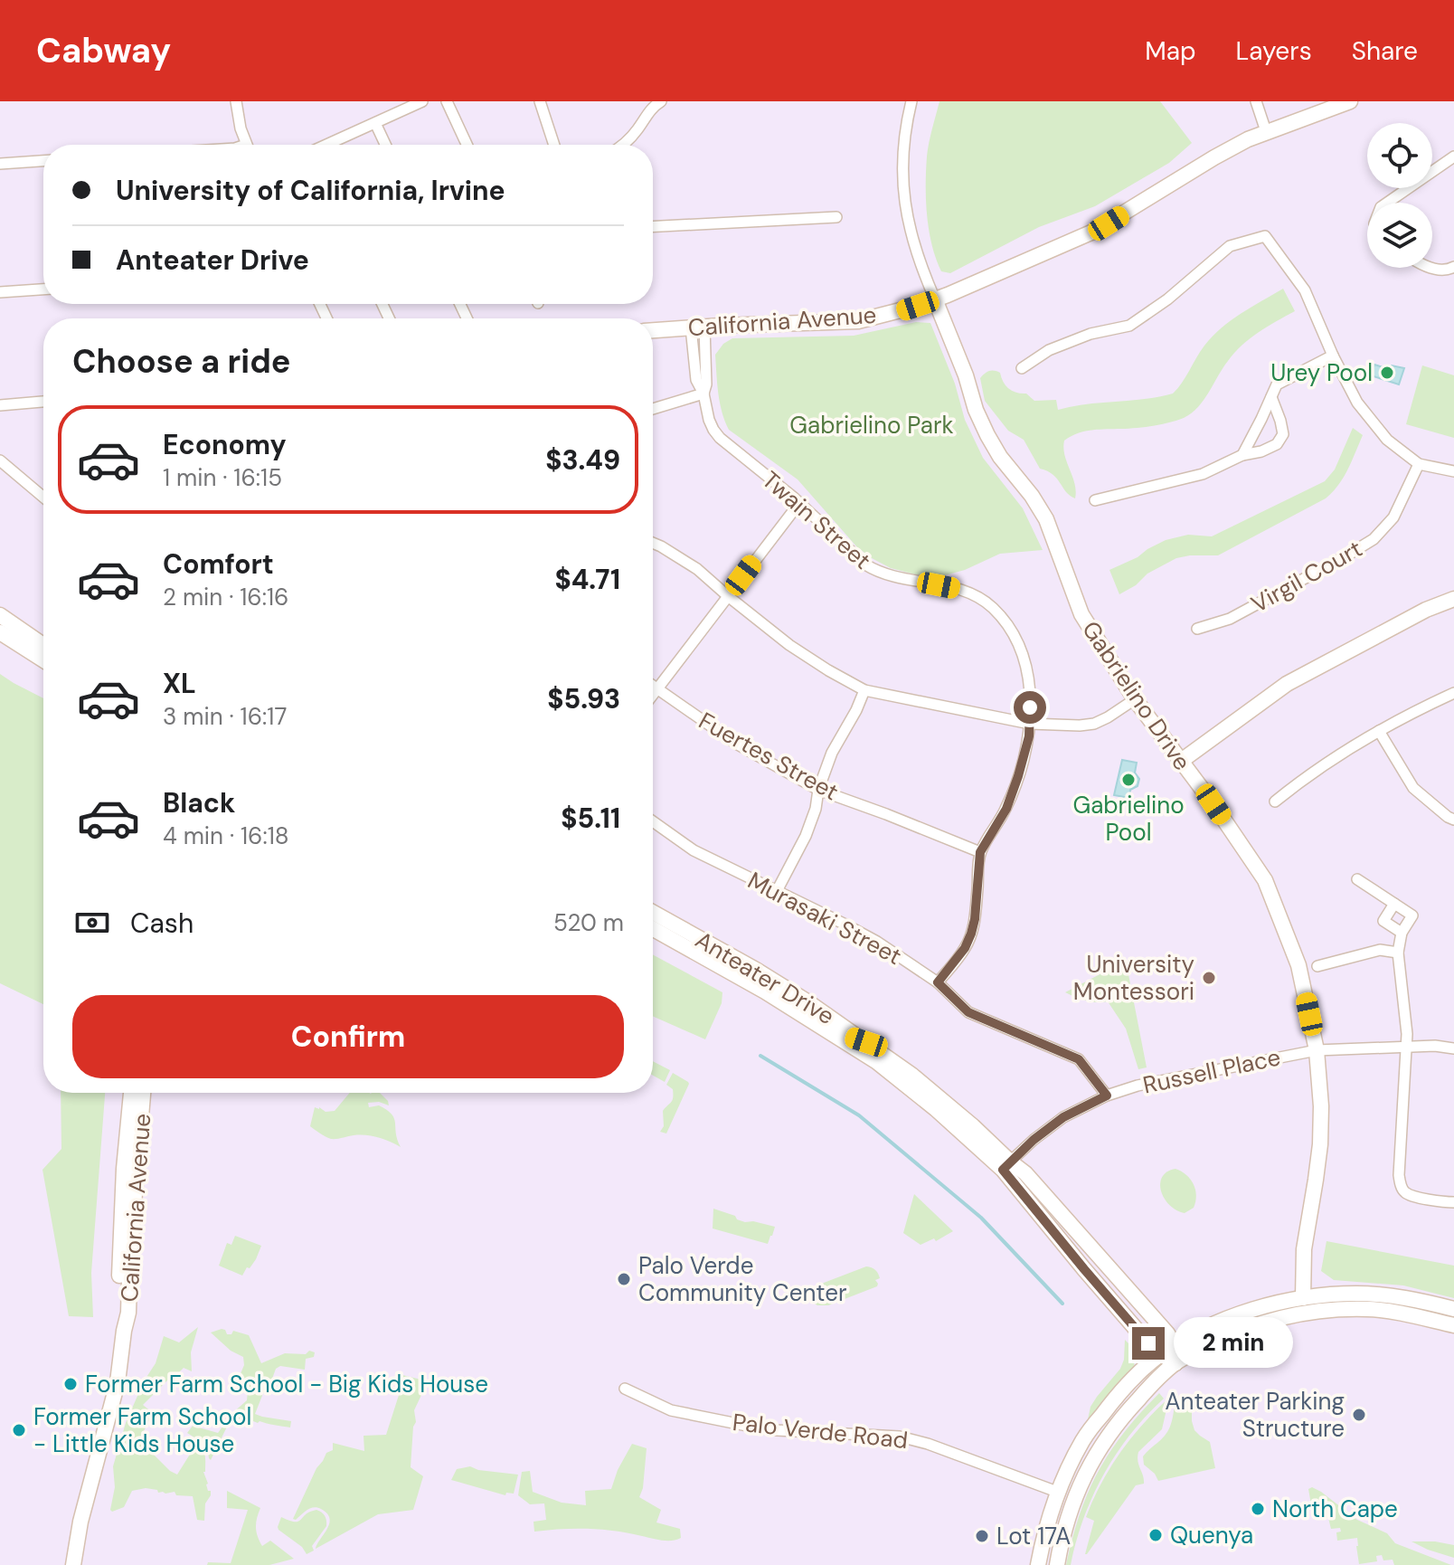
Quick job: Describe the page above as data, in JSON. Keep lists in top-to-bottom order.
{
  "streets": {
    "main road": ["California Avenue", "Gabrielino Drive", "Anteater Drive"],
    "street": [
      "Twain Street",
      "Virgil Court",
      "Fuertes Street",
      "Murasaki Street",
      "Russell Place",
      "Palo Verde Road"
    ]
  },
  "crossings": [
    ["California Avenue", "Twain Street"],
    ["California Avenue", "Gabrielino Drive"],
    ["Twain Street", "Fuertes Street"],
    ["Twain Street", "Murasaki Street"],
    ["Gabrielino Drive", "Russell Place"],
    ["Murasaki Street", "Russell Place"],
    ["Anteater Drive", "Russell Place"]
  ],
  "parks": ["Gabrielino Park"],
  "places": [
    "Urey Pool",
    "Gabrielino Pool",
    "University Montessori",
    "Palo Verde Community Center",
    "Former Farm School - Big Kids House",
    "Anteater Parking Structure",
    "Former Farm School - Little Kids House",
    "North Cape",
    "Quenya",
    "Lot 17A"
  ],
  "page": {
    "header": "Cabway",
    "nav": ["Map", "Layers", "Share"],
    "banner": ["University of California, Irvine", "Anteater Drive"],
    "heading": "Choose a ride",
    "list": [
      {
        "name": "Economy",
        "note": "1 min · 16:15",
        "value": "$3.49"
      },
      {
        "name": "Comfort",
        "note": "2 min · 16:16",
        "value": "$4.71"
      },
      {
        "name": "XL",
        "note": "3 min · 16:17",
        "value": "$5.93"
      },
      {
        "name": "Black",
        "note": "4 min · 16:18",
        "value": "$5.11"
      }
    ],
    "pay": ["Cash", "520 m"],
    "buttons": "Confirm",
    "bubble": "2 min"
  }
}
